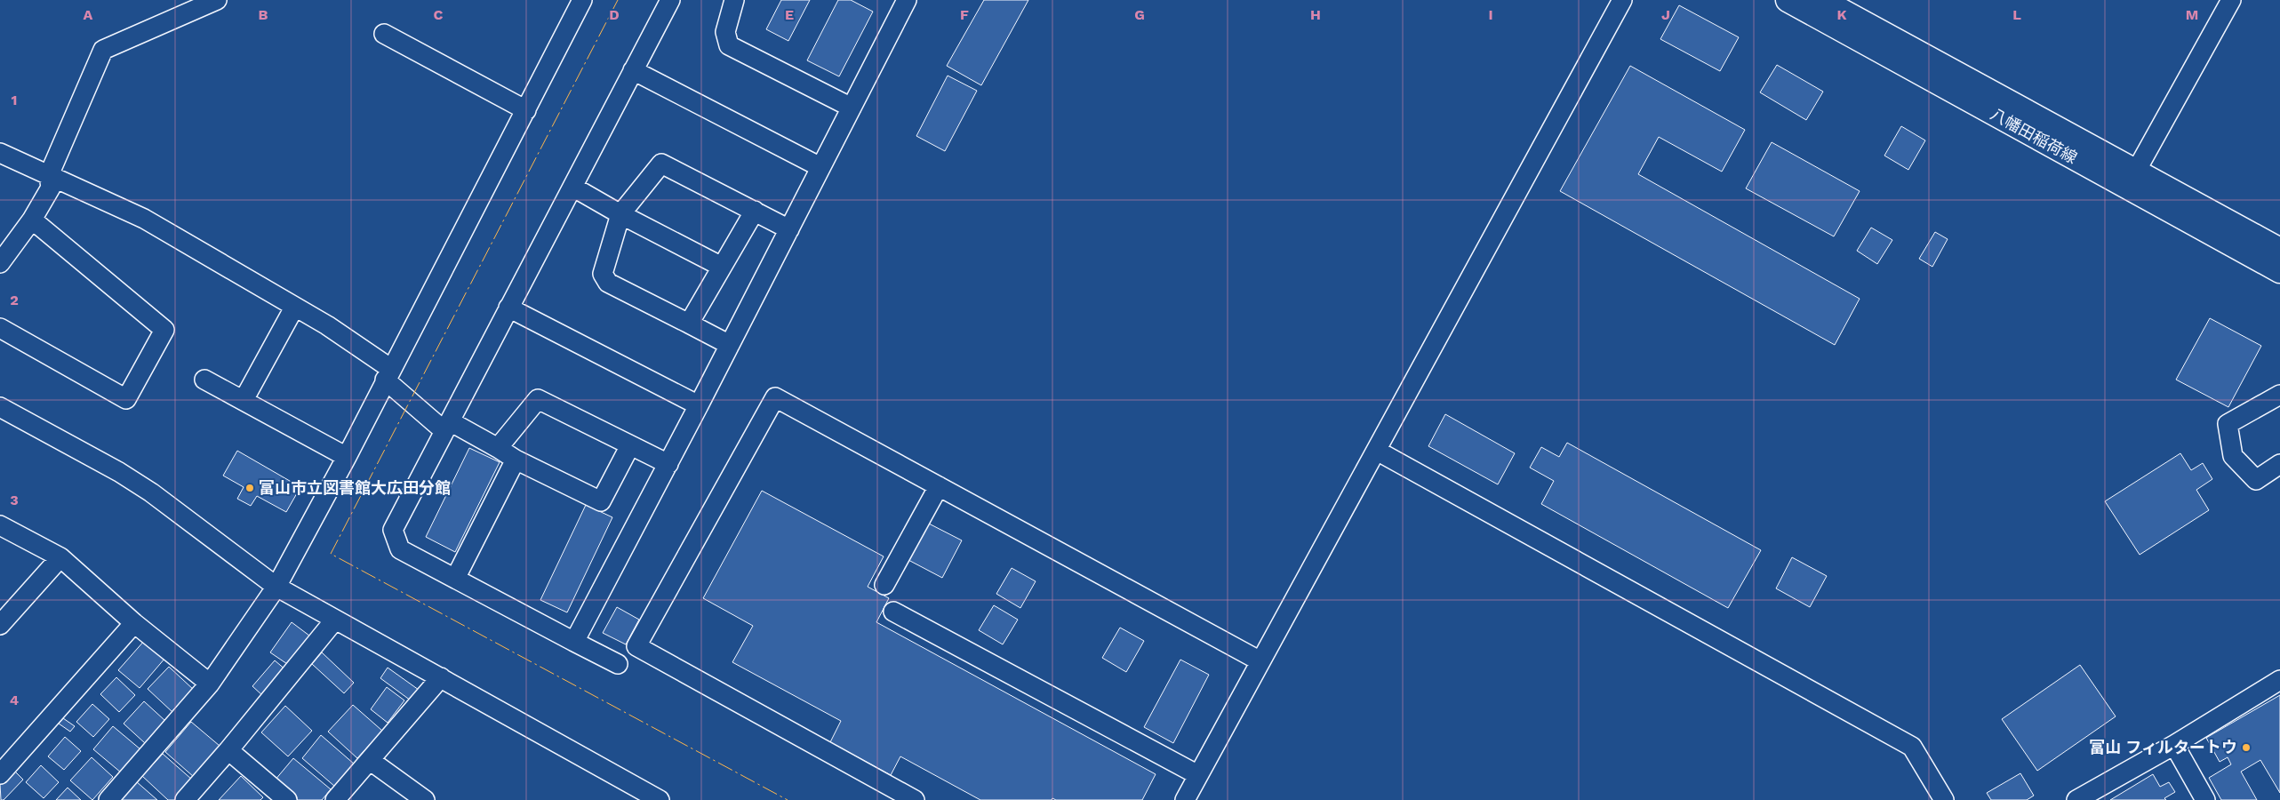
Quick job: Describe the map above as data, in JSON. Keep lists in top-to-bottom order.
{
  "streets": {
    "main road": ["八幡田稲荷線"]
  },
  "places": ["富山市立図書館大広田分館", "富山 フィルタートウ"],
  "grid": {
    "columns": [
      "A",
      "B",
      "C",
      "D",
      "E",
      "F",
      "G",
      "H",
      "I",
      "J",
      "K",
      "L",
      "M"
    ],
    "rows": [
      "1",
      "2",
      "3",
      "4"
    ]
  }
}
